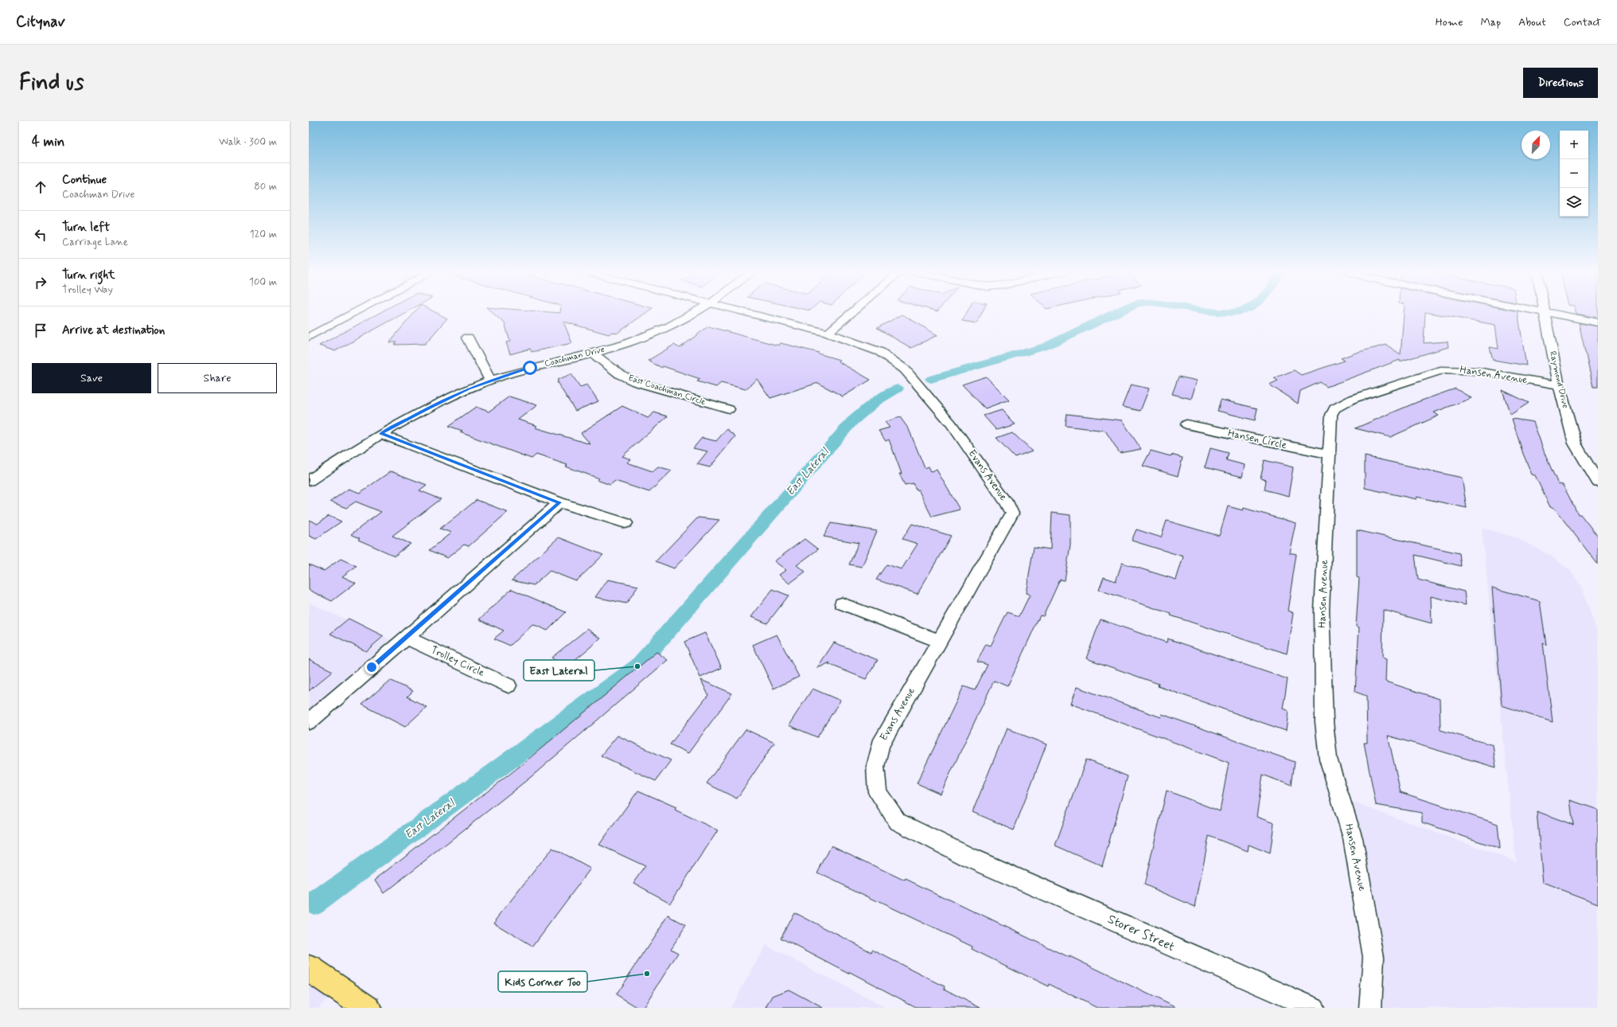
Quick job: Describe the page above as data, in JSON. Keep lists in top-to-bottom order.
{
  "streets": {
    "street": [
      "Coachman Drive",
      "Hansen Avenue",
      "Raymond Drive",
      "East Coachman Circle",
      "Hansen Circle",
      "Evans Avenue",
      "Trolley Circle",
      "Storer Street"
    ]
  },
  "crossings": [
    ["Coachman Drive", "East Coachman Circle"],
    ["Hansen Avenue", "Raymond Drive"],
    ["Hansen Avenue", "Hansen Circle"],
    ["Evans Avenue", "Storer Street"]
  ],
  "water": ["East Lateral"],
  "places": ["East Lateral", "Kids Corner Too"],
  "north": "top right",
  "page": {
    "header": "Citynav",
    "nav": [
      "Home",
      "Map",
      "About",
      "Contact"
    ],
    "buttons": [
      "Directions",
      ["Save", "Share"]
    ],
    "title": "Find us",
    "heading": ["4 min", "Walk · 300 m"],
    "map_buttons": ["+", "−"],
    "list": [
      ["Continue", "Coachman Drive", "80 m"],
      ["Turn left", "Carriage Lane", "120 m"],
      ["Turn right", "Trolley Way", "100 m"],
      "Arrive at destination"
    ]
  }
}
